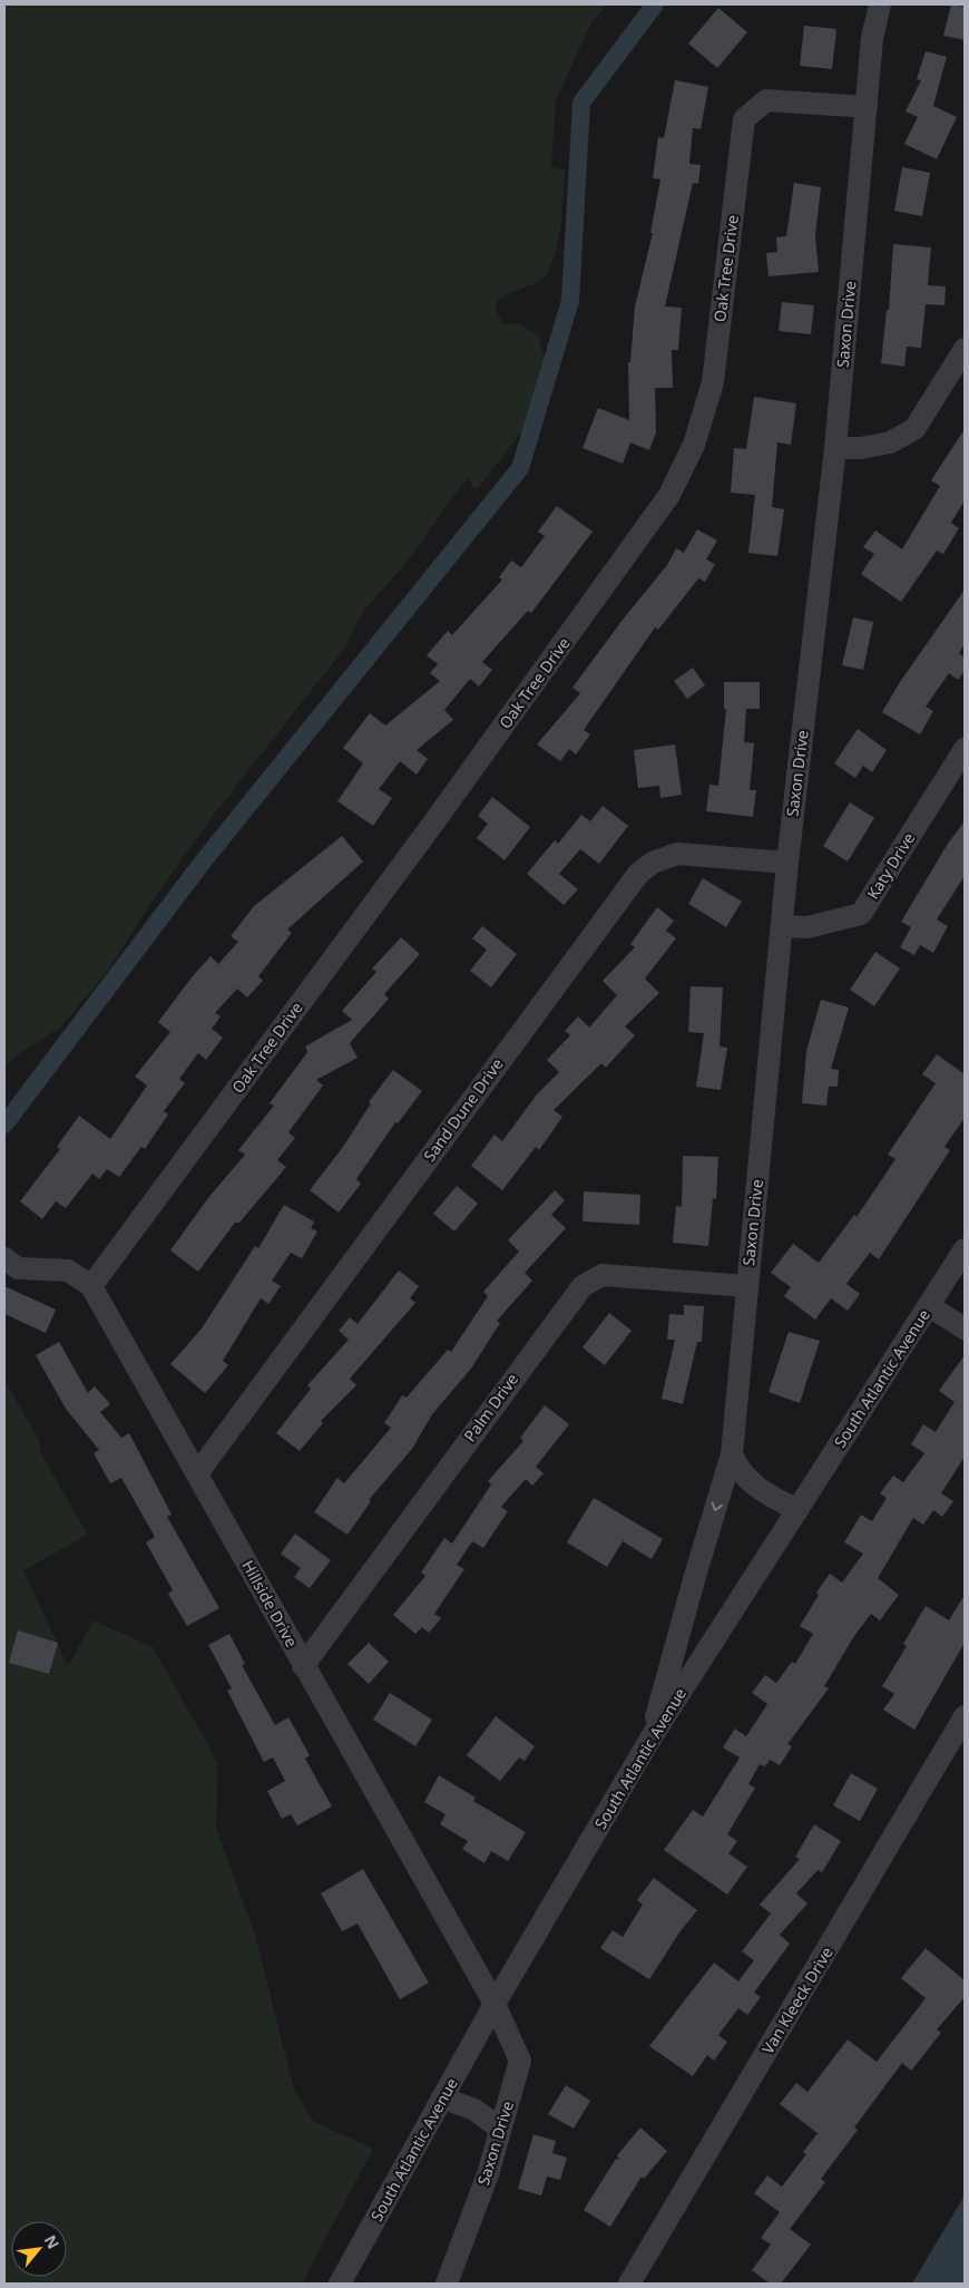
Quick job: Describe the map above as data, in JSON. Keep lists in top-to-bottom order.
{
  "streets": {
    "street": [
      "Oak Tree Drive",
      "Saxon Drive",
      "Katy Drive",
      "Sand Dune Drive",
      "South Atlantic Avenue",
      "Palm Drive",
      "Hillside Drive",
      "Van Kleeck Drive"
    ]
  },
  "crossings": [
    ["Oak Tree Drive", "Saxon Drive"],
    ["Oak Tree Drive", "Hillside Drive"],
    ["Saxon Drive", "Katy Drive"],
    ["Saxon Drive", "Sand Dune Drive"],
    ["Saxon Drive", "South Atlantic Avenue"],
    ["Saxon Drive", "Palm Drive"],
    ["Saxon Drive", "Hillside Drive"],
    ["Sand Dune Drive", "Hillside Drive"],
    ["South Atlantic Avenue", "Hillside Drive"],
    ["Palm Drive", "Hillside Drive"]
  ],
  "north": "top right"
}
